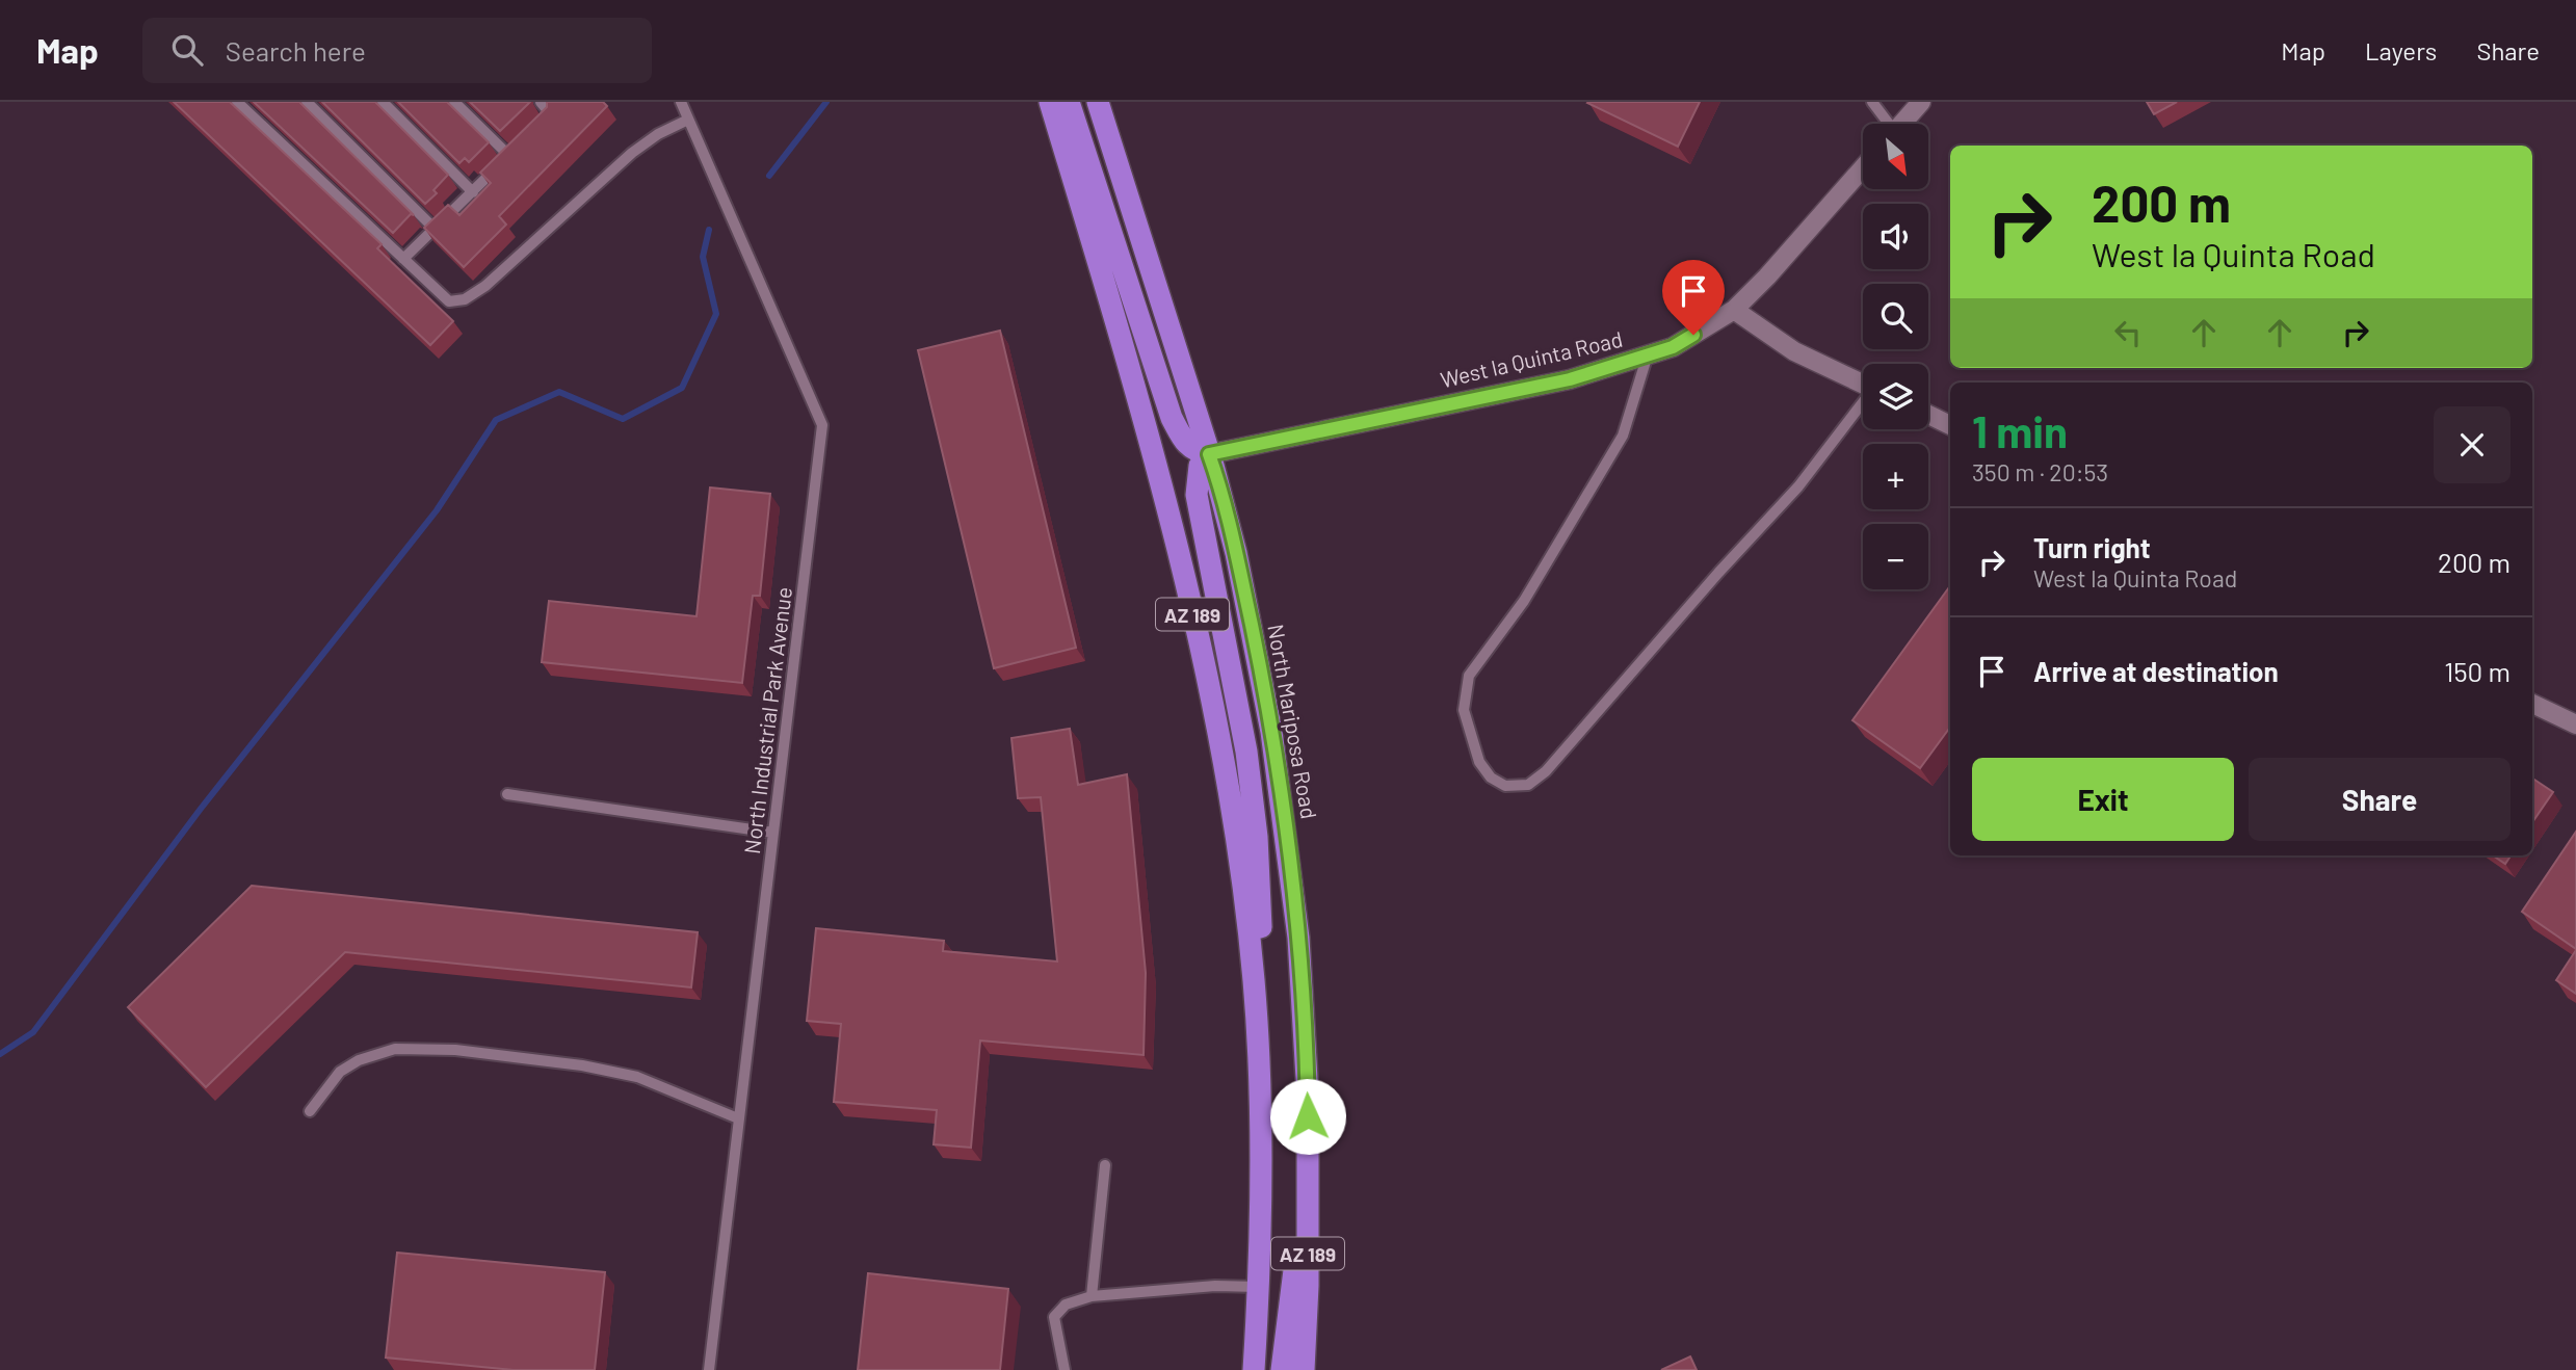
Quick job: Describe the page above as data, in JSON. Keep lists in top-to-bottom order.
{
  "streets": {
    "highway": ["AZ 189", "North Mariposa Road"],
    "street": ["West la Quinta Road"],
    "lane": ["North Industrial Park Avenue"]
  },
  "crossings": [
    ["West la Quinta Road", "North Mariposa Road"]
  ],
  "north": "bottom right",
  "page": {
    "header": "Map",
    "search": "Search here",
    "nav": ["Map", "Layers", "Share"],
    "map_buttons": ["+", "−"],
    "turn": ["200 m", "West la Quinta Road"],
    "heading": ["1 min", "350 m · 20:53"],
    "list": [
      {
        "name": "Turn right",
        "note": "West la Quinta Road",
        "value": "200 m"
      },
      {
        "name": "Arrive at destination",
        "value": "150 m"
      }
    ],
    "buttons": ["Exit", "Share"]
  }
}
